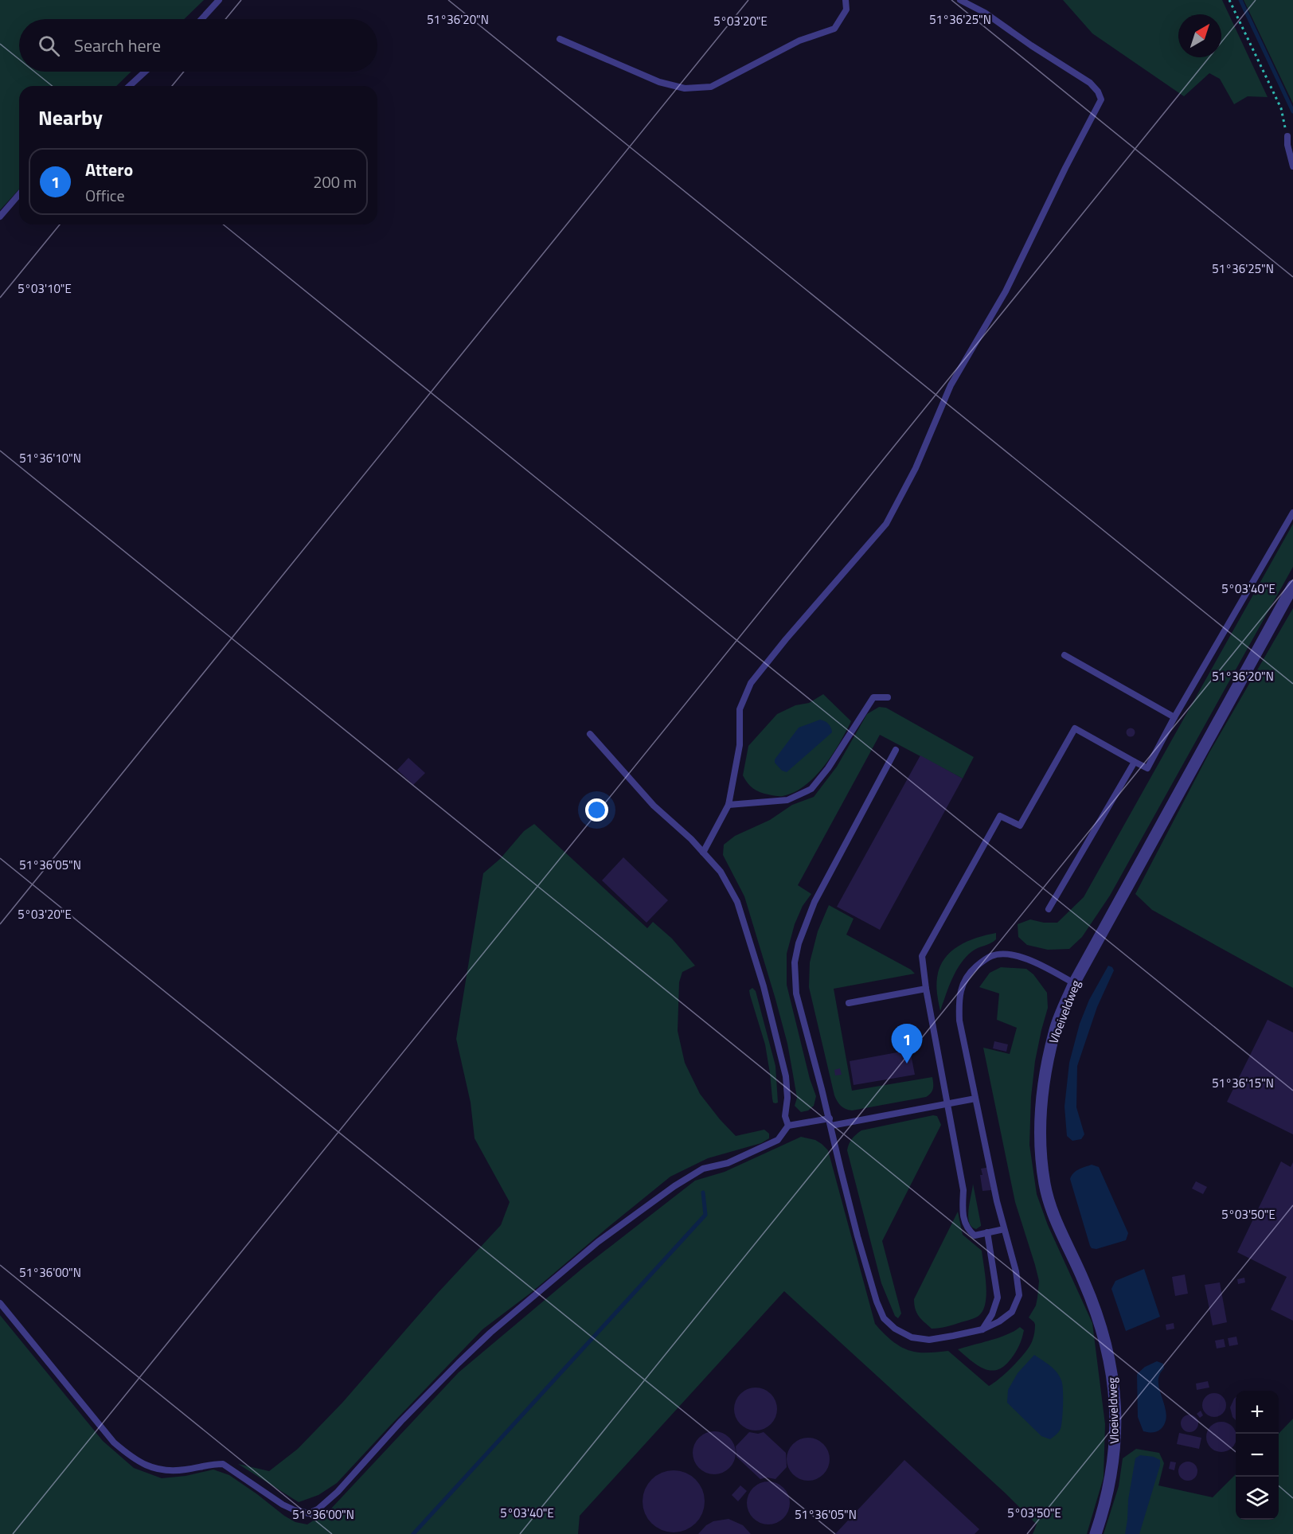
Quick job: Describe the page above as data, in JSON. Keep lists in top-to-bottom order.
{
  "streets": {
    "street": ["Vloeiveldweg"]
  },
  "north": "top right",
  "page": {
    "search": "Search here",
    "heading": "Nearby",
    "list": [
      {
        "mark": "1",
        "name": "Attero",
        "note": "Office",
        "value": "200 m"
      }
    ],
    "pins": "1",
    "map_buttons": ["+", "−"]
  },
  "coordinates": [
    "51°36'20\"N",
    "51°36'25\"N",
    "5°03'20\"E",
    "5°03'10\"E",
    "51°36'10\"N",
    "5°03'40\"E",
    "51°36'05\"N",
    "51°36'15\"N",
    "5°03'50\"E",
    "51°36'00\"N"
  ]
}
